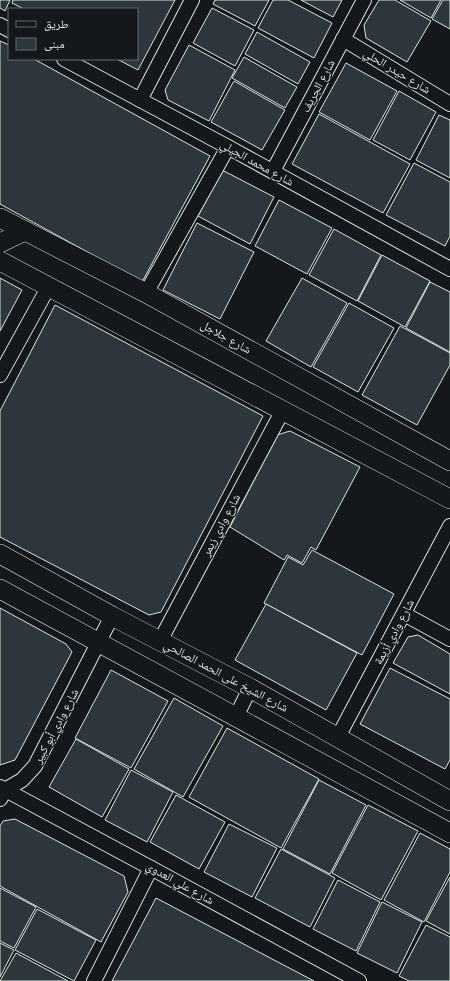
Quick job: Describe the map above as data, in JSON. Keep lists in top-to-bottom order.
{
  "streets": {
    "street": [
      "شارع حيدر الحلي",
      "شارع الجريف",
      "شارع محمد الجيلي",
      "شارع جلاجل",
      "شارع وادي زيمر",
      "شارع وادي أزيمة",
      "شارع الشيخ على الحمد الصالحي",
      "شارع وادي أبو كبير",
      "شارع علي العدوي"
    ]
  },
  "crossings": [
    ["شارع حيدر الحلي", "شارع الجريف"],
    ["شارع الجريف", "شارع محمد الجيلي"],
    ["شارع وادي زيمر", "شارع الشيخ على الحمد الصالحي"],
    ["شارع وادي أزيمة", "شارع الشيخ على الحمد الصالحي"],
    ["شارع الشيخ على الحمد الصالحي", "شارع وادي أبو كبير"],
    ["شارع وادي أبو كبير", "شارع علي العدوي"]
  ],
  "legend": ["طريق", "مبنى"]
}
